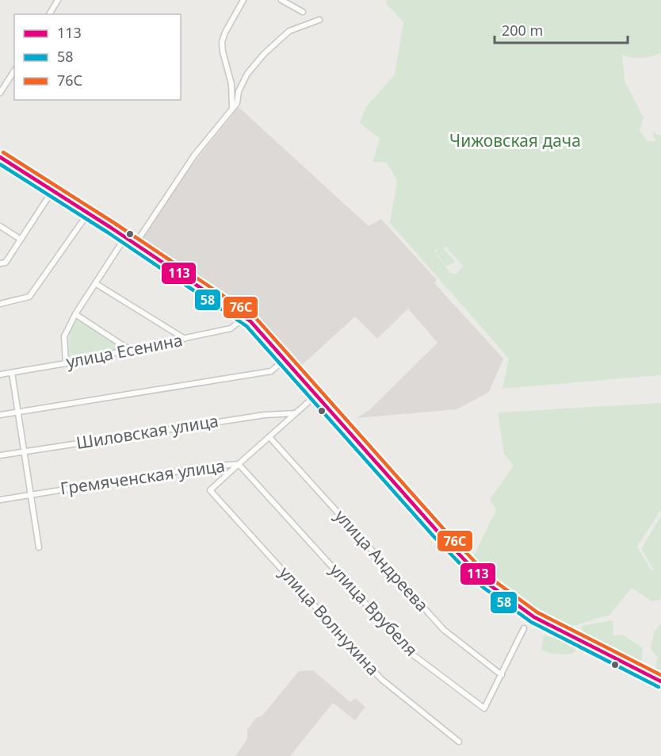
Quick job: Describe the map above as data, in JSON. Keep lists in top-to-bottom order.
{
  "streets": {
    "street": [
      "улица Есенина",
      "Шиловская улица",
      "Гремяченская улица",
      "улица Андреева",
      "улица Врубеля",
      "улица Волнухина"
    ]
  },
  "crossings": [
    ["Шиловская улица", "Гремяченская улица"],
    ["Гремяченская улица", "улица Андреева"],
    ["Гремяченская улица", "улица Врубеля"],
    ["Гремяченская улица", "улица Волнухина"],
    ["улица Андреева", "улица Врубеля"],
    ["улица Врубеля", "улица Волнухина"]
  ],
  "parks": ["Чижовская дача"],
  "lines": ["transit line 76С", "transit line 113", "transit line 58"],
  "legend": ["113", "58", "76С"],
  "scale_bar": "200 m"
}
